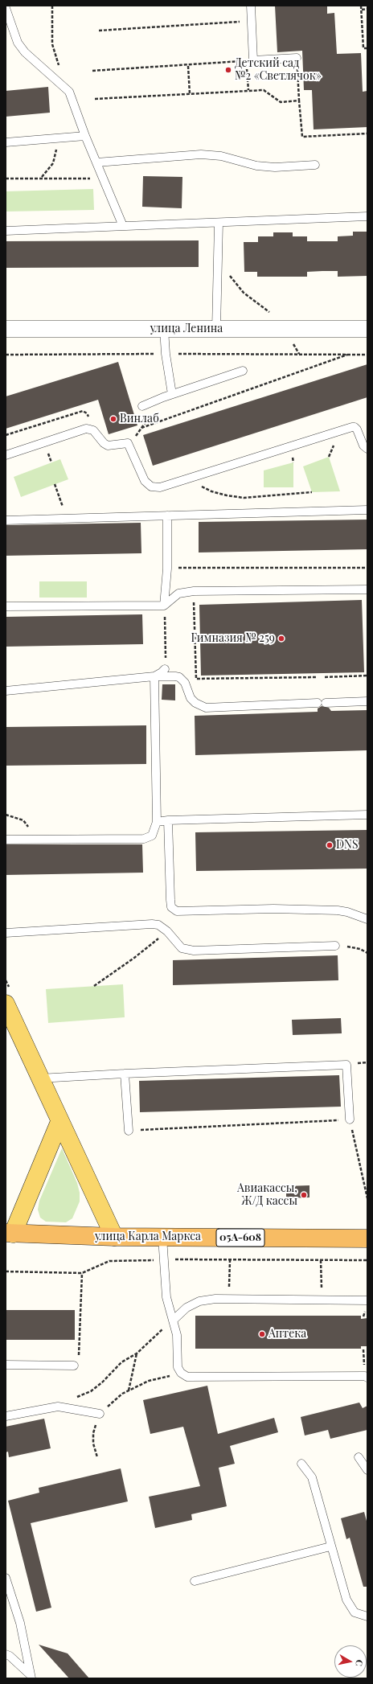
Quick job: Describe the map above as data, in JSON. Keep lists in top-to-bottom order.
{
  "streets": {
    "highway": ["улица Карла Маркса", "05А-608"],
    "street": ["улица Ленина"]
  },
  "places": [
    "Детский сад №2 «Светлячок»",
    "Винлаб",
    "Гимназия № 259",
    "DNS",
    "Авиакассы, Ж/Д кассы",
    "Аптека"
  ],
  "north": "right"
}
